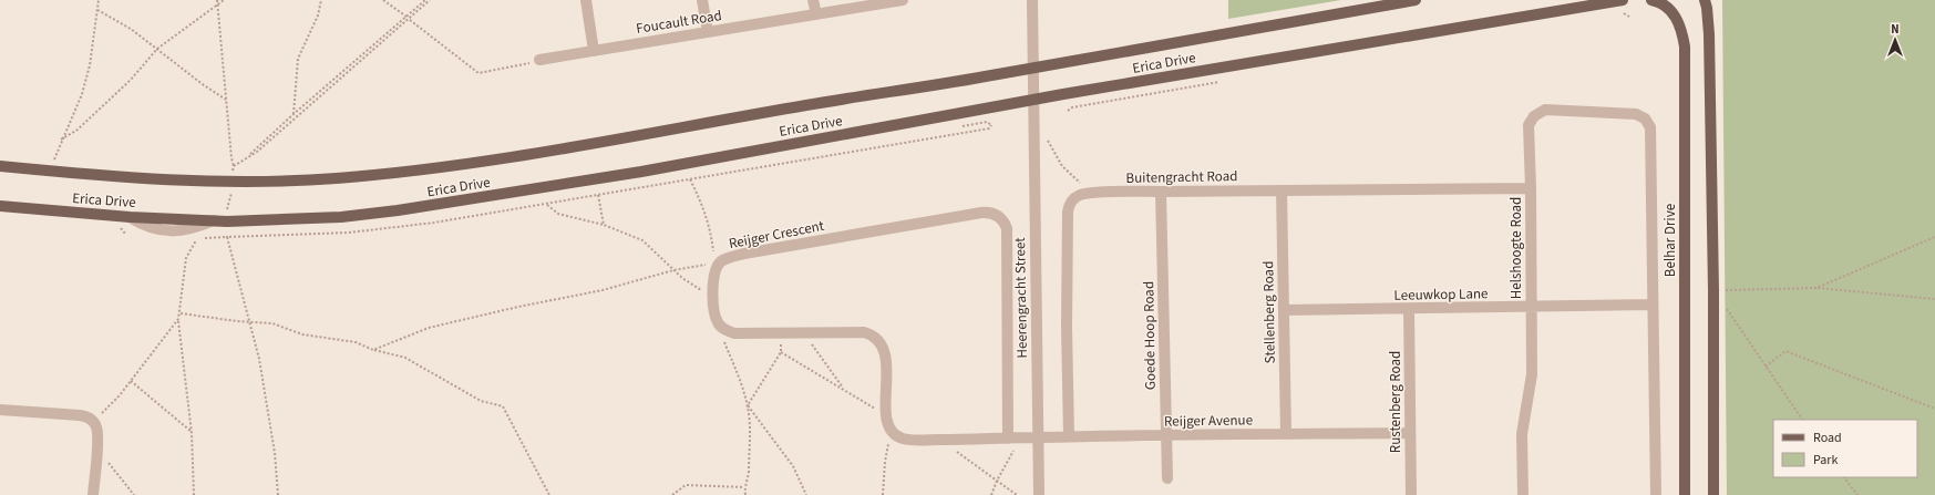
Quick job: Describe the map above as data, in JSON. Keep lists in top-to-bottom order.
{
  "streets": {
    "main road": ["Erica Drive", "Belhar Drive"],
    "street": [
      "Foucault Road",
      "Buitengracht Road",
      "Reijger Crescent",
      "Helshoogte Road",
      "Leeuwkop Lane",
      "Heerengracht Street",
      "Stellenberg Road",
      "Goede Hoop Road",
      "Rustenberg Road",
      "Reijger Avenue"
    ]
  },
  "crossings": [
    ["Erica Drive", "Heerengracht Street"],
    ["Buitengracht Road", "Helshoogte Road"],
    ["Buitengracht Road", "Stellenberg Road"],
    ["Buitengracht Road", "Goede Hoop Road"],
    ["Buitengracht Road", "Reijger Avenue"],
    ["Reijger Crescent", "Reijger Avenue"],
    ["Belhar Drive", "Helshoogte Road"],
    ["Belhar Drive", "Leeuwkop Lane"],
    ["Helshoogte Road", "Leeuwkop Lane"],
    ["Leeuwkop Lane", "Stellenberg Road"],
    ["Leeuwkop Lane", "Rustenberg Road"],
    ["Heerengracht Street", "Reijger Avenue"],
    ["Stellenberg Road", "Reijger Avenue"],
    ["Goede Hoop Road", "Reijger Avenue"],
    ["Rustenberg Road", "Reijger Avenue"]
  ],
  "legend": ["Road", "Park"],
  "north": "top"
}
